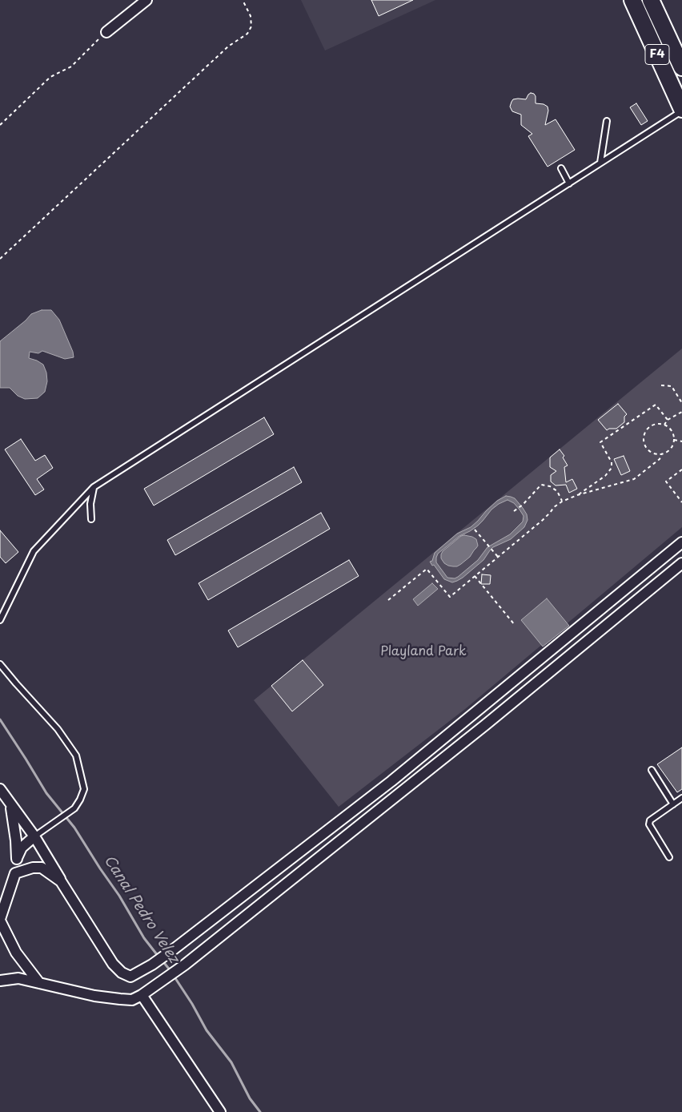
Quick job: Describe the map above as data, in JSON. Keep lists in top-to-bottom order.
{
  "streets": {
    "highway": ["F4"]
  },
  "water": ["Canal Pedro Velez"],
  "parks": ["Playland Park"]
}
